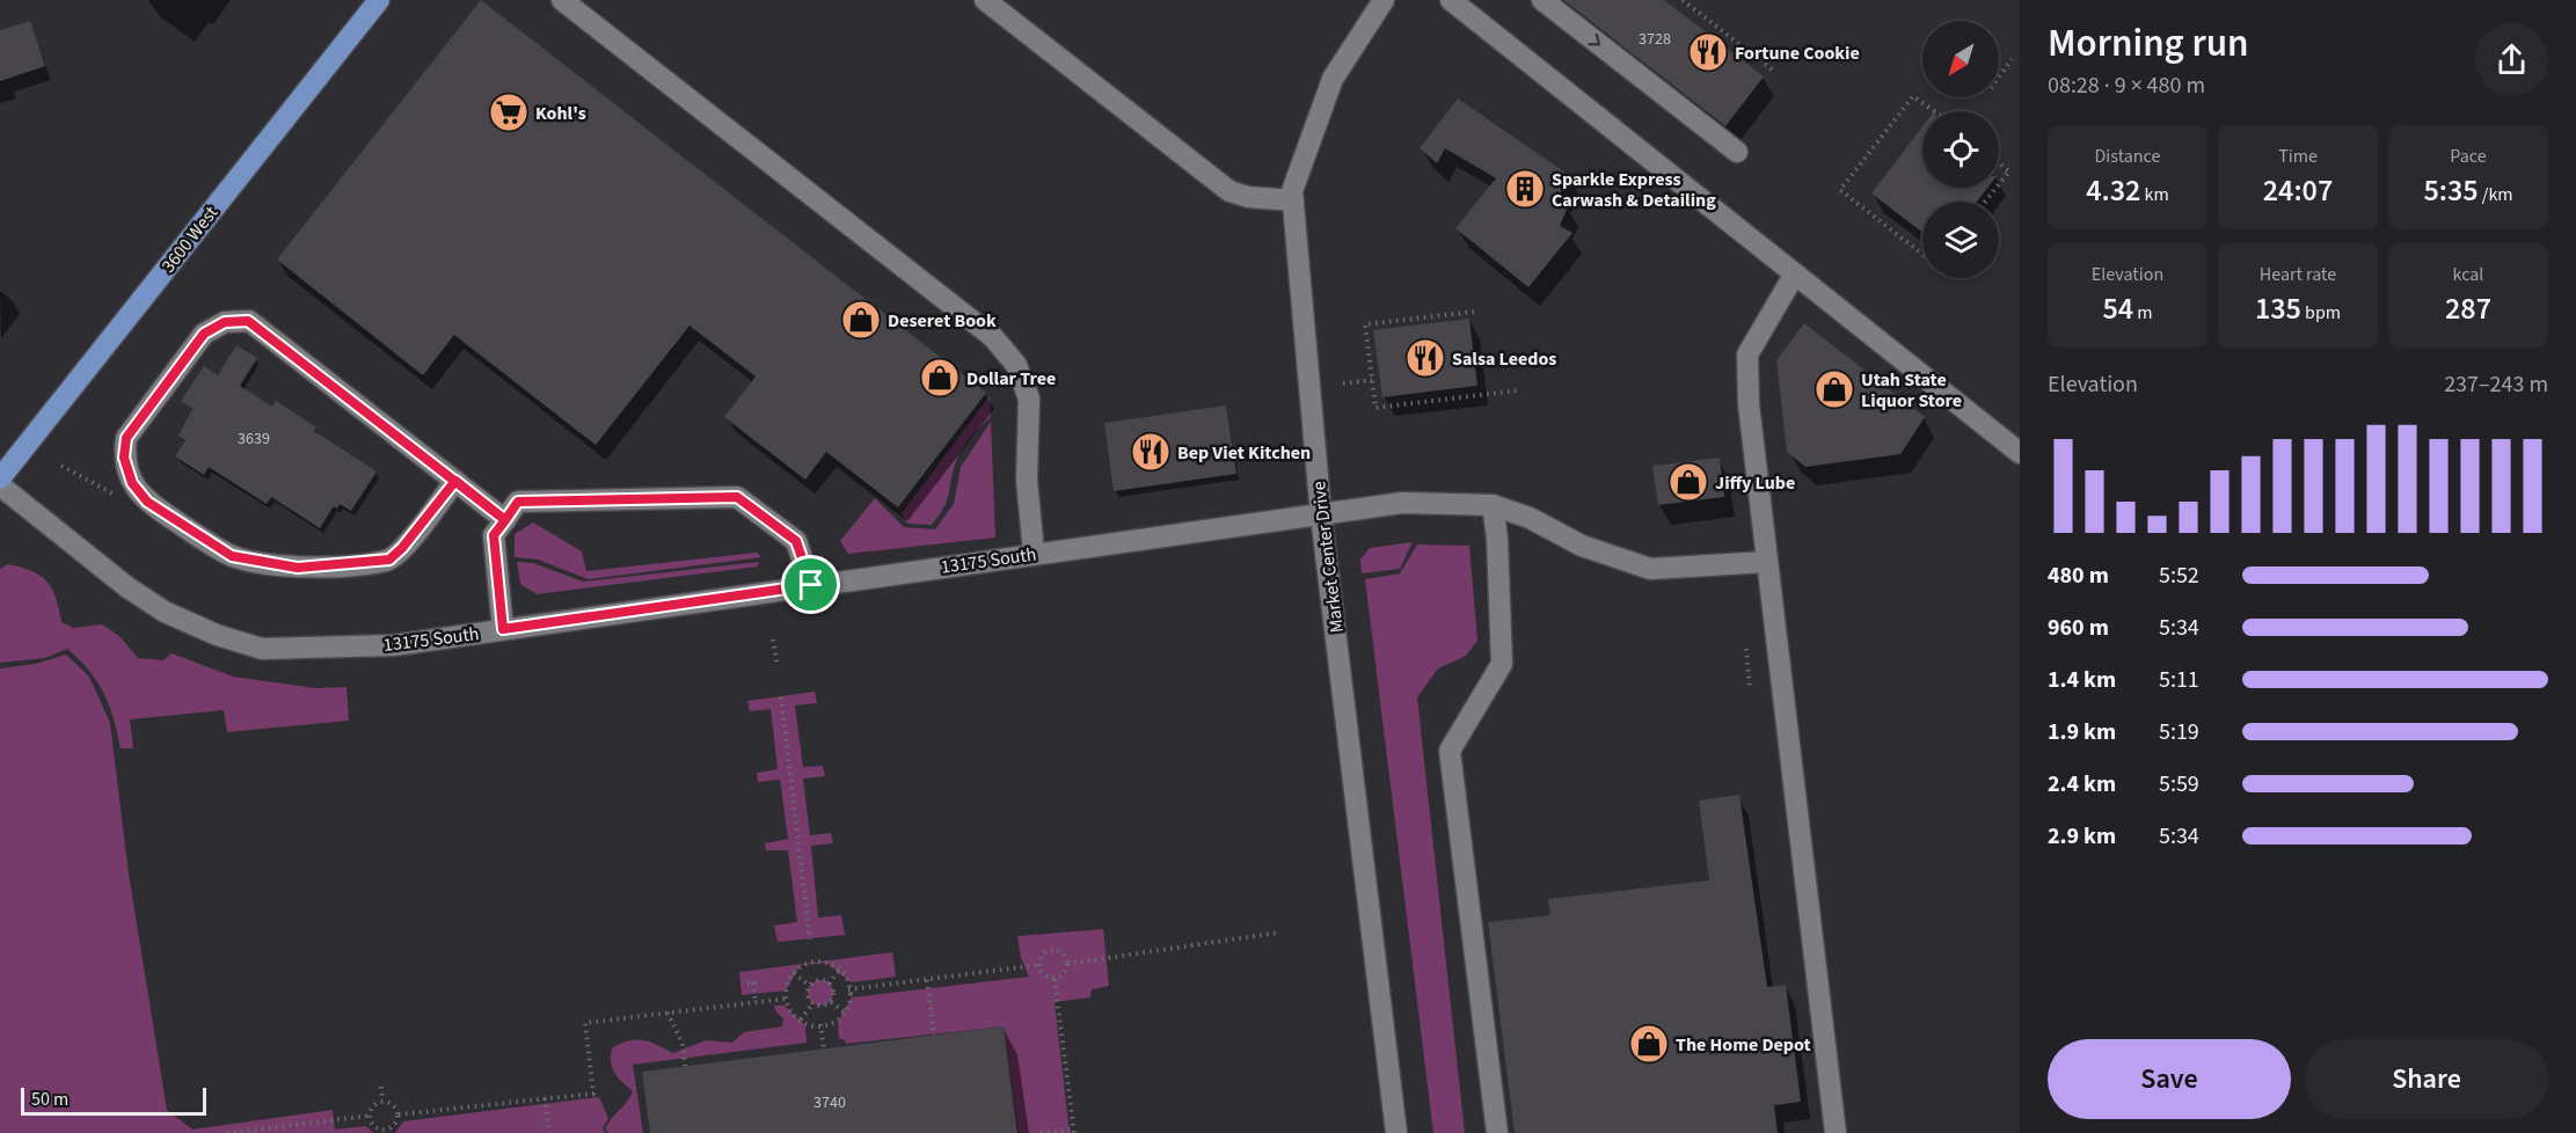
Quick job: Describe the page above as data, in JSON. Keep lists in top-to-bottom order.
{
  "streets": {
    "main road": ["3600 West"],
    "street": ["Market Center Drive", "13175 South"]
  },
  "crossings": [
    ["Market Center Drive", "13175 South"]
  ],
  "places": {
    "restaurant": ["Fortune Cookie", "Salsa Leedos", "Bep Viet Kitchen"],
    "supermarket": ["Kohl's"],
    "building": ["Sparkle Express Carwash & Detailing"],
    "shop": [
      "Deseret Book",
      "Dollar Tree",
      "Utah State Liquor Store",
      "Jiffy Lube",
      "The Home Depot"
    ]
  },
  "house_numbers": ["3728", "3639", "3740"],
  "scale_bar": "50 m",
  "north": "bottom left",
  "page": {
    "heading": ["Morning run", "08:28 · 9 × 480 m"],
    "stats": [
      ["Distance", "4.32 km"],
      ["Time", "24:07"],
      ["Pace", "5:35 /km"],
      ["Elevation", "54 m"],
      ["Heart rate", "135 bpm"],
      ["kcal", "287"]
    ],
    "chart": ["Elevation", "237–243 m"],
    "list": [
      {
        "name": "480 m",
        "note": "5:52"
      },
      {
        "name": "960 m",
        "note": "5:34"
      },
      {
        "name": "1.4 km",
        "note": "5:11"
      },
      {
        "name": "1.9 km",
        "note": "5:19"
      },
      {
        "name": "2.4 km",
        "note": "5:59"
      },
      {
        "name": "2.9 km",
        "note": "5:34"
      }
    ],
    "buttons": ["Save", "Share"],
    "scale": "50 m"
  }
}
